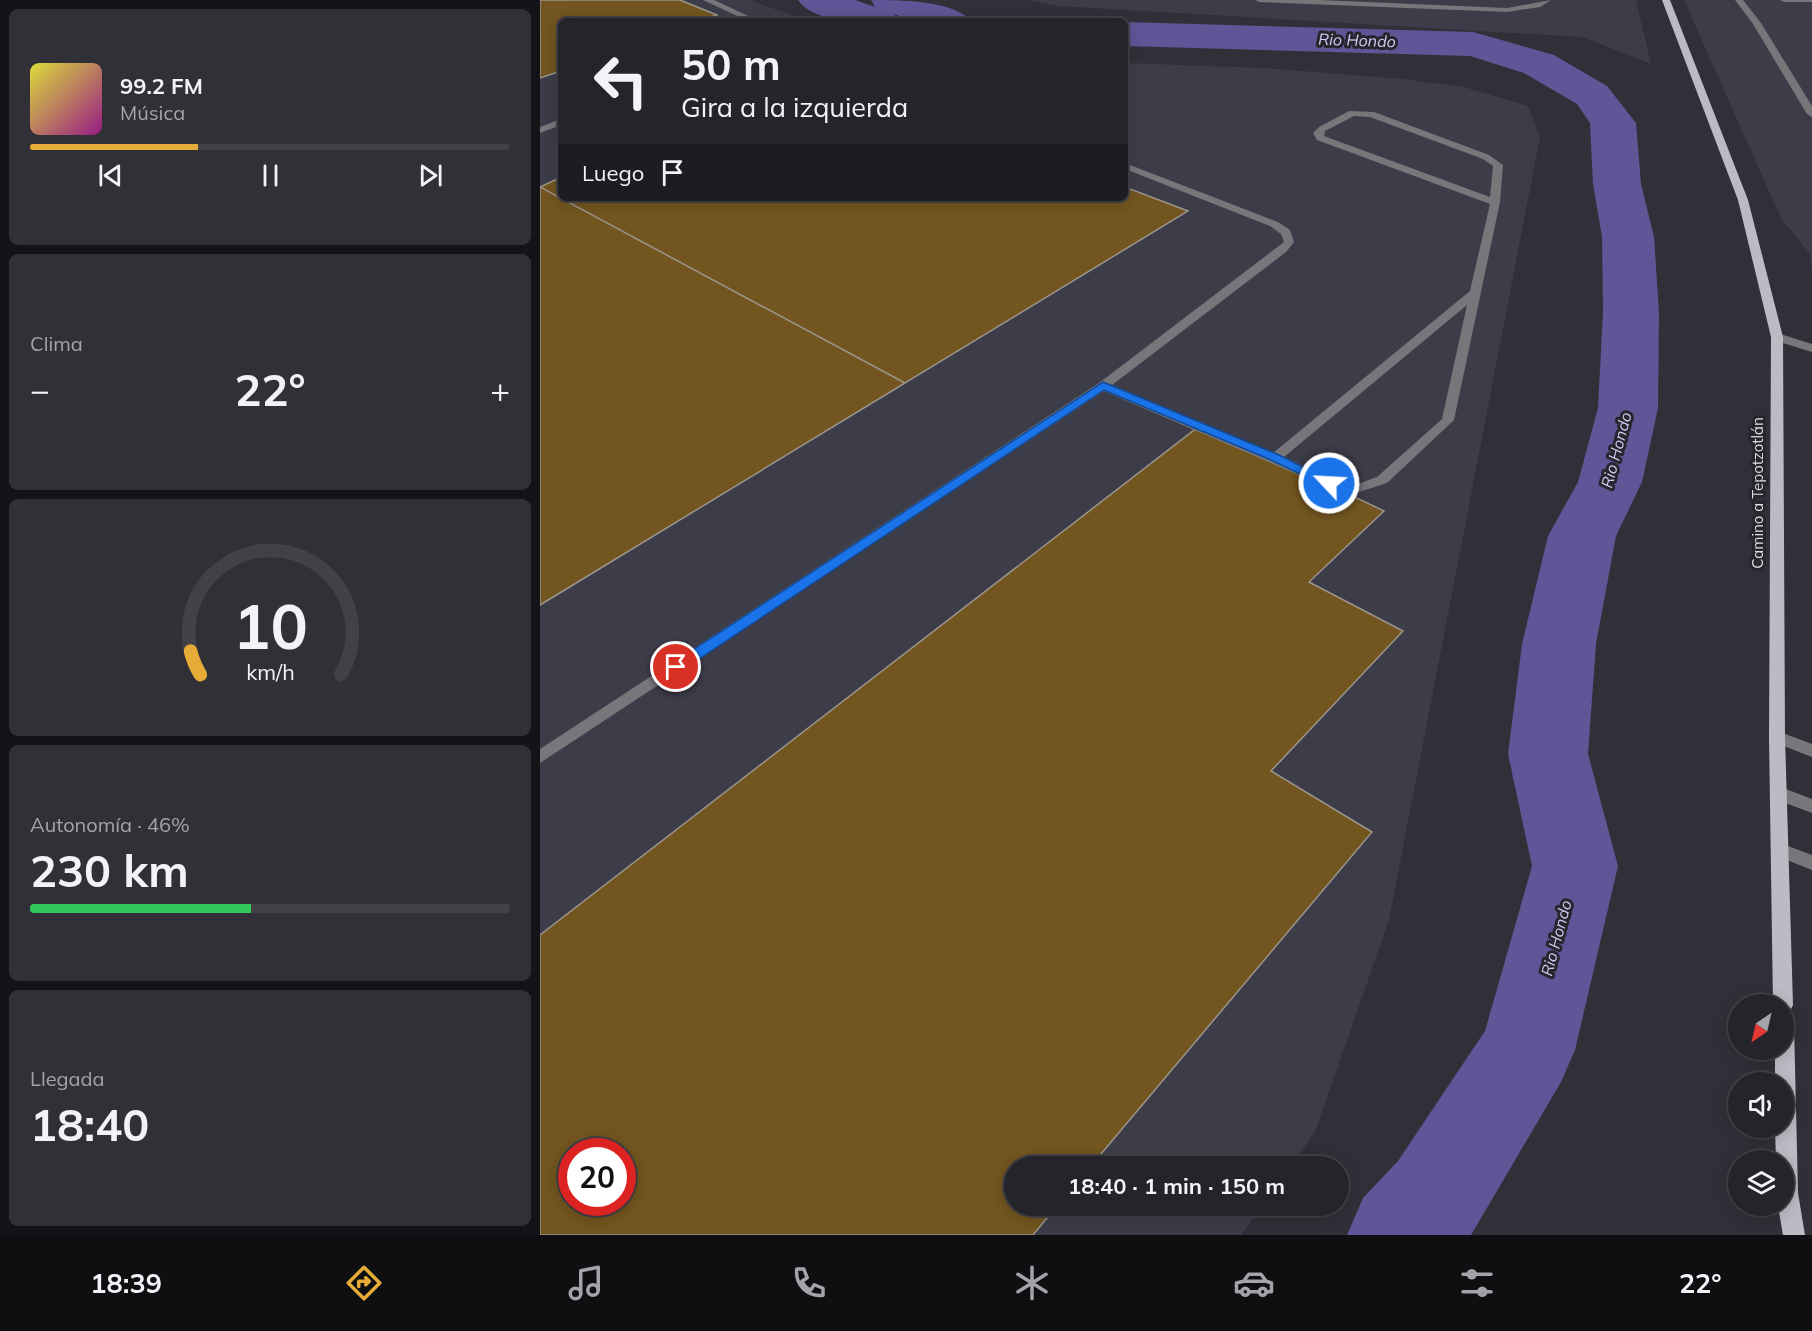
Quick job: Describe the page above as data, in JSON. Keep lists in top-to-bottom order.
{
  "streets": {
    "main road": ["Camino a Tepotzotlán"]
  },
  "water": ["Rio Hondo"],
  "north": "bottom left",
  "page": {
    "turn": ["50 m", "Gira a la izquierda"],
    "song": ["99.2 FM", "Música"],
    "then": "Luego",
    "tile": [
      "Clima",
      ["Autonomía · 46%", "230 km"],
      ["Llegada", "18:40"]
    ],
    "heat": ["−", "22°", "+"],
    "limit": "20",
    "trip": "18:40 · 1 min · 150 m",
    "tabs": ["18:39", "22°"],
    "gauge": ["10", "km/h"]
  }
}
